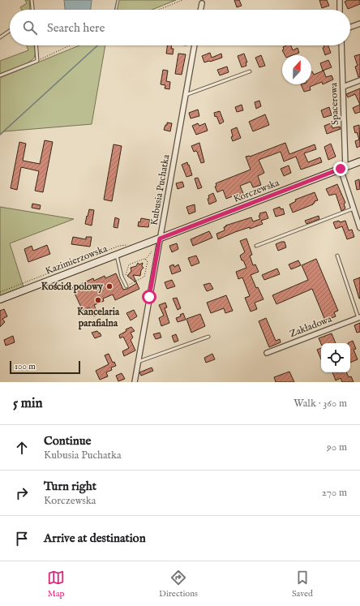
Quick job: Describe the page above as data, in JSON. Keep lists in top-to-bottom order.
{
  "streets": {
    "street": [
      "Spacerowa",
      "Kubusia Puchatka",
      "Korczewska",
      "Kazimierzowska",
      "Zakładowa"
    ]
  },
  "crossings": [
    ["Spacerowa", "Korczewska"],
    ["Kubusia Puchatka", "Korczewska"],
    ["Kubusia Puchatka", "Kazimierzowska"],
    ["Korczewska", "Kazimierzowska"]
  ],
  "places": ["Kościół polowy", "Kancelaria parafialna"],
  "scale_bar": "100 m",
  "north": "top",
  "page": {
    "search": "Search here",
    "scale": "100 m",
    "heading": ["5 min", "Walk · 360 m"],
    "list": [
      ["Continue", "Kubusia Puchatka", "90 m"],
      ["Turn right", "Korczewska", "270 m"],
      "Arrive at destination"
    ],
    "nav": ["Map", "Directions", "Saved"]
  }
}
